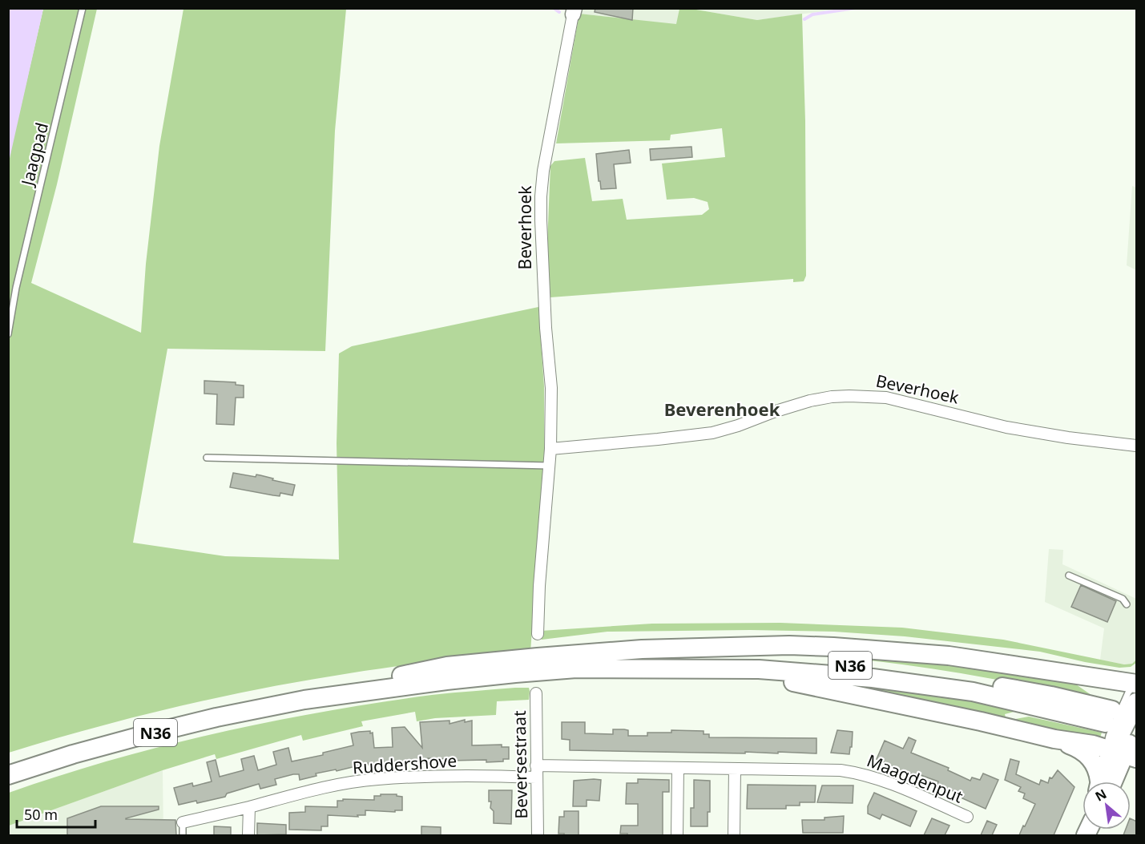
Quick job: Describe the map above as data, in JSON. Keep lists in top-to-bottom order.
{
  "streets": {
    "main road": ["N36"],
    "street": [
      "Beverhoek",
      "Ruddershove",
      "Beversestraat",
      "Maagdenput"
    ],
    "lane": ["Jaagpad"]
  },
  "crossings": [
    ["Ruddershove", "Beversestraat"],
    ["Ruddershove", "Maagdenput"],
    ["Beversestraat", "Maagdenput"]
  ],
  "districts": ["Beverenhoek"],
  "scale_bar": "50 m",
  "north": "top left"
}
